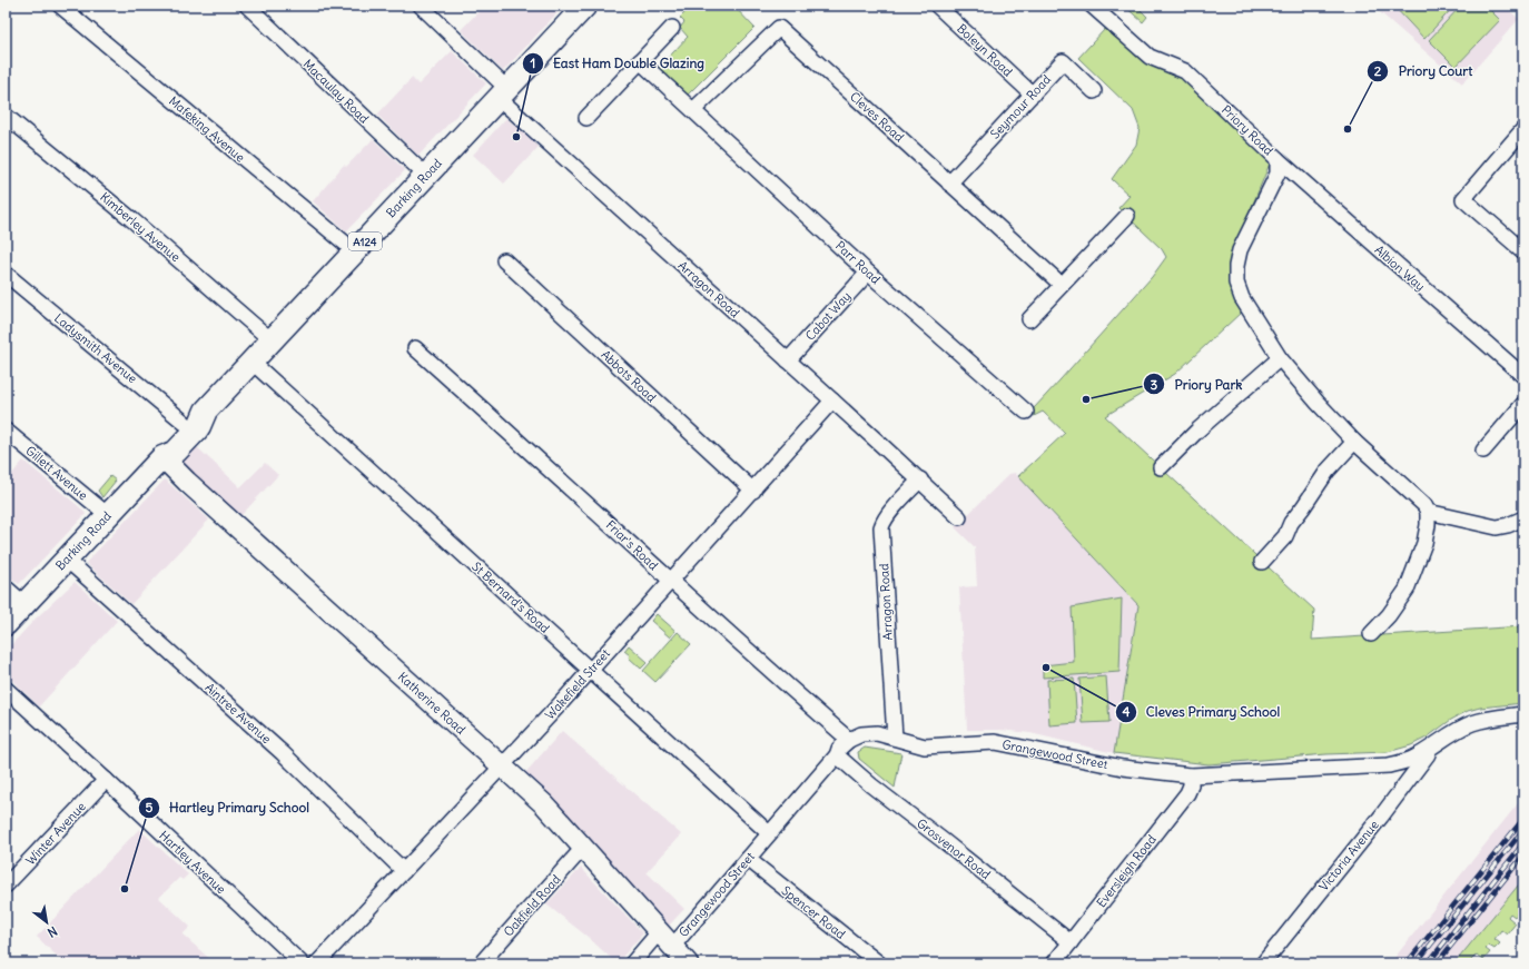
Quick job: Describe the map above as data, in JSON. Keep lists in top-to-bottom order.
{
  "streets": {
    "main road": ["Barking Road", "A124", "Katherine Road"],
    "street": [
      "Boleyn Road",
      "Macaulay Road",
      "Seymour Road",
      "Cleves Road",
      "Mafeking Avenue",
      "Priory Road",
      "Kimberley Avenue",
      "Parr Road",
      "Albion Way",
      "Arragon Road",
      "Cabot Way",
      "Ladysmith Avenue",
      "Abbots Road",
      "Gillett Avenue",
      "Friar's Road",
      "St Bernard's Road",
      "Wakefield Street",
      "Aintree Avenue",
      "Grangewood Street",
      "Winter Avenue",
      "Grosvenor Road",
      "Victoria Avenue",
      "Hartley Avenue",
      "Eversleigh Road",
      "Oakfield Road",
      "Spencer Road"
    ]
  },
  "crossings": [
    ["Boleyn Road", "Seymour Road"],
    ["Macaulay Road", "Barking Road"],
    ["Seymour Road", "Cleves Road"],
    ["Cleves Road", "Parr Road"],
    ["Mafeking Avenue", "Barking Road"],
    ["Priory Road", "Albion Way"],
    ["Barking Road", "Kimberley Avenue"],
    ["Barking Road", "Arragon Road"],
    ["Barking Road", "Ladysmith Avenue"],
    ["Barking Road", "Gillett Avenue"],
    ["Barking Road", "St Bernard's Road"],
    ["Barking Road", "Katherine Road"],
    ["Barking Road", "Aintree Avenue"],
    ["Parr Road", "Cabot Way"],
    ["Arragon Road", "Cabot Way"],
    ["Arragon Road", "Wakefield Street"],
    ["Arragon Road", "Grangewood Street"],
    ["Abbots Road", "Wakefield Street"],
    ["Friar's Road", "Wakefield Street"],
    ["Friar's Road", "Grangewood Street"],
    ["St Bernard's Road", "Wakefield Street"],
    ["St Bernard's Road", "Grangewood Street"],
    ["Wakefield Street", "Katherine Road"],
    ["Wakefield Street", "Aintree Avenue"],
    ["Katherine Road", "Grangewood Street"],
    ["Katherine Road", "Oakfield Road"],
    ["Grangewood Street", "Grosvenor Road"],
    ["Grangewood Street", "Victoria Avenue"],
    ["Grangewood Street", "Eversleigh Road"],
    ["Grangewood Street", "Spencer Road"],
    ["Winter Avenue", "Hartley Avenue"],
    ["Grosvenor Road", "Eversleigh Road"]
  ],
  "places": [
    "Priory Court",
    "East Ham Double Glazing",
    "Priory Park",
    "Cleves Primary School",
    "Hartley Primary School"
  ],
  "north": "bottom right"
}
